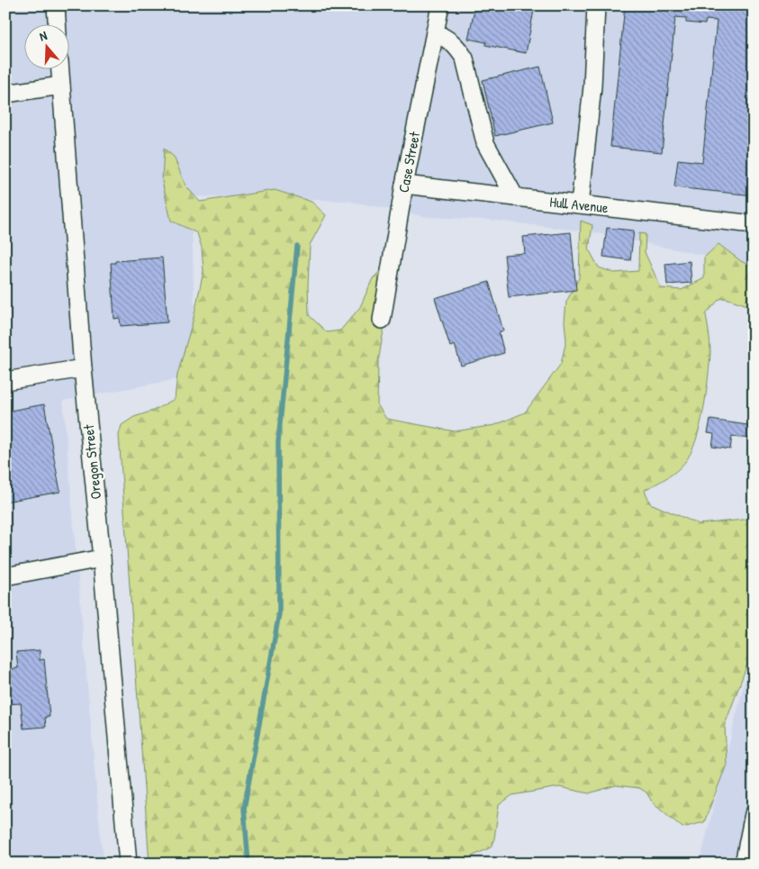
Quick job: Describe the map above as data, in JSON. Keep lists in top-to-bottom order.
{
  "streets": {
    "street": ["Case Street", "Hull Avenue", "Oregon Street"]
  },
  "crossings": [
    ["Case Street", "Hull Avenue"]
  ],
  "north": "top"
}
